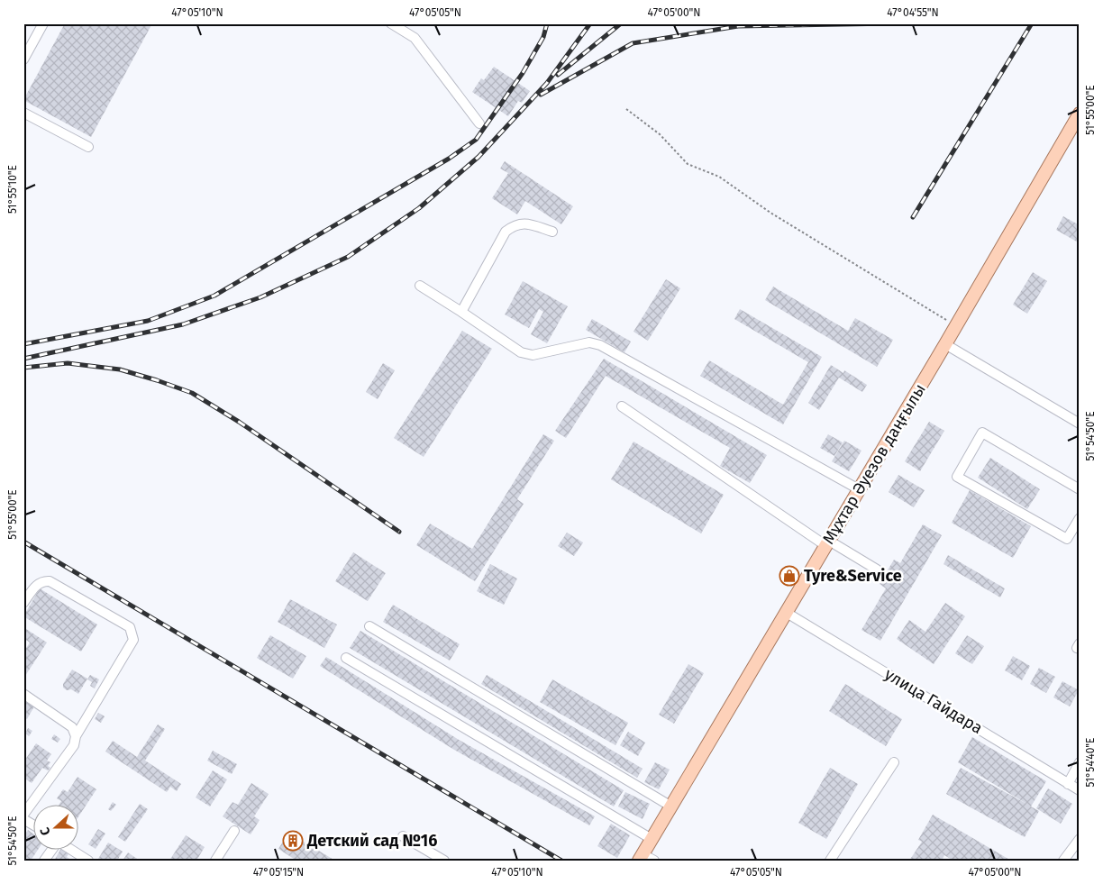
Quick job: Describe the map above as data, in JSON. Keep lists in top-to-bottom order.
{
  "streets": {
    "main road": ["Мұхтар Әуезов даңғылы"],
    "street": ["улица Гайдара"]
  },
  "crossings": [
    ["Мұхтар Әуезов даңғылы", "улица Гайдара"]
  ],
  "places": {
    "shop": ["Tyre&Service"],
    "building": ["Детский сад №16"]
  },
  "north": "left",
  "coordinates": [
    "47°05'10\"N",
    "47°05'05\"N",
    "47°05'00\"N",
    "47°04'55\"N",
    "51°55'00\"E",
    "51°55'10\"E",
    "51°54'50\"E",
    "51°54'40\"E",
    "47°05'15\"N"
  ]
}
